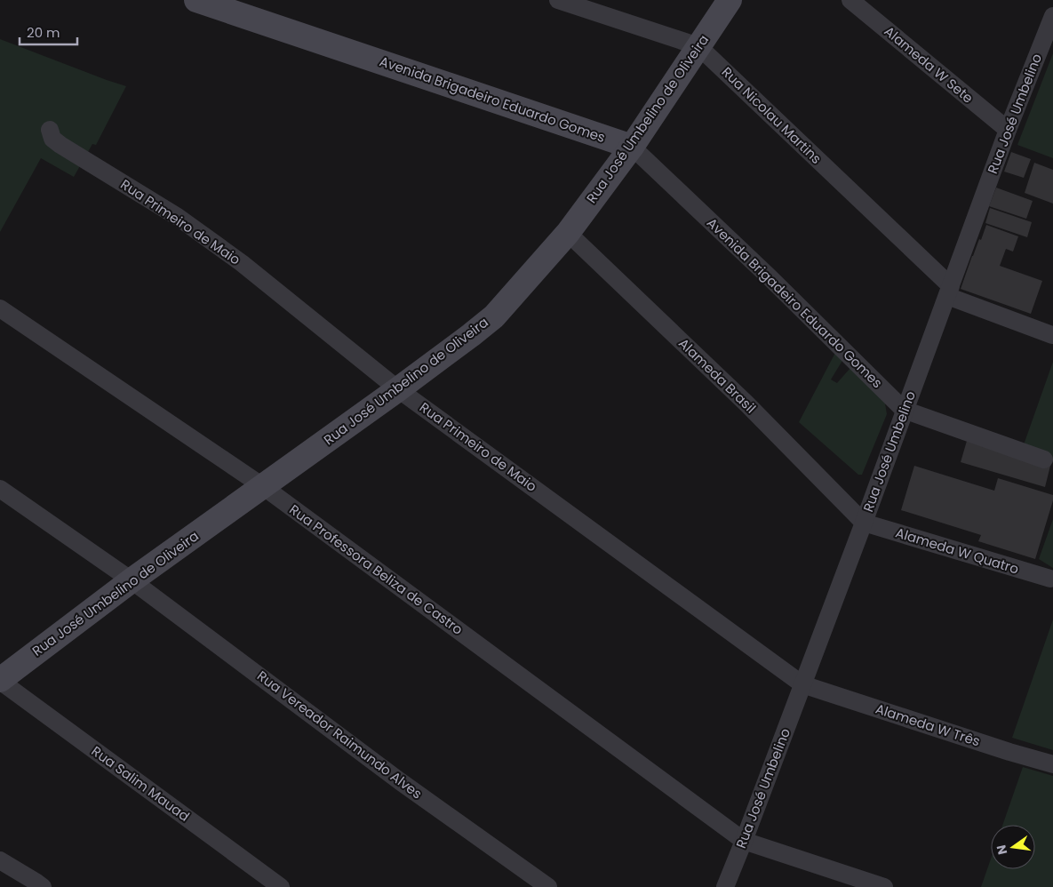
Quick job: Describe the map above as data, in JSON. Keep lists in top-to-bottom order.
{
  "streets": {
    "street": [
      "Alameda W Sete",
      "Avenida Brigadeiro Eduardo Gomes",
      "Rua José Umbelino",
      "Rua Nicolau Martins",
      "Rua José Umbelino de Oliveira",
      "Rua Primeiro de Maio",
      "Alameda Brasil",
      "Alameda W Quatro",
      "Rua Professora Beliza de Castro",
      "Alameda W Três",
      "Rua Vereador Raimundo Alves",
      "Rua Salim Mauad"
    ]
  },
  "crossings": [
    ["Alameda W Sete", "Rua José Umbelino"],
    ["Avenida Brigadeiro Eduardo Gomes", "Rua José Umbelino"],
    ["Avenida Brigadeiro Eduardo Gomes", "Rua José Umbelino de Oliveira"],
    ["Rua José Umbelino", "Rua Nicolau Martins"],
    ["Rua José Umbelino", "Rua Primeiro de Maio"],
    ["Rua José Umbelino", "Alameda Brasil"],
    ["Rua José Umbelino", "Alameda W Quatro"],
    ["Rua José Umbelino", "Rua Professora Beliza de Castro"],
    ["Rua José Umbelino", "Alameda W Três"],
    ["Rua Nicolau Martins", "Rua José Umbelino de Oliveira"],
    ["Rua José Umbelino de Oliveira", "Rua Primeiro de Maio"],
    ["Rua José Umbelino de Oliveira", "Alameda Brasil"],
    ["Rua José Umbelino de Oliveira", "Rua Professora Beliza de Castro"],
    ["Rua José Umbelino de Oliveira", "Rua Vereador Raimundo Alves"],
    ["Rua José Umbelino de Oliveira", "Rua Salim Mauad"],
    ["Rua Primeiro de Maio", "Alameda W Três"],
    ["Alameda Brasil", "Alameda W Quatro"]
  ],
  "scale_bar": "20 m",
  "north": "left"
}
